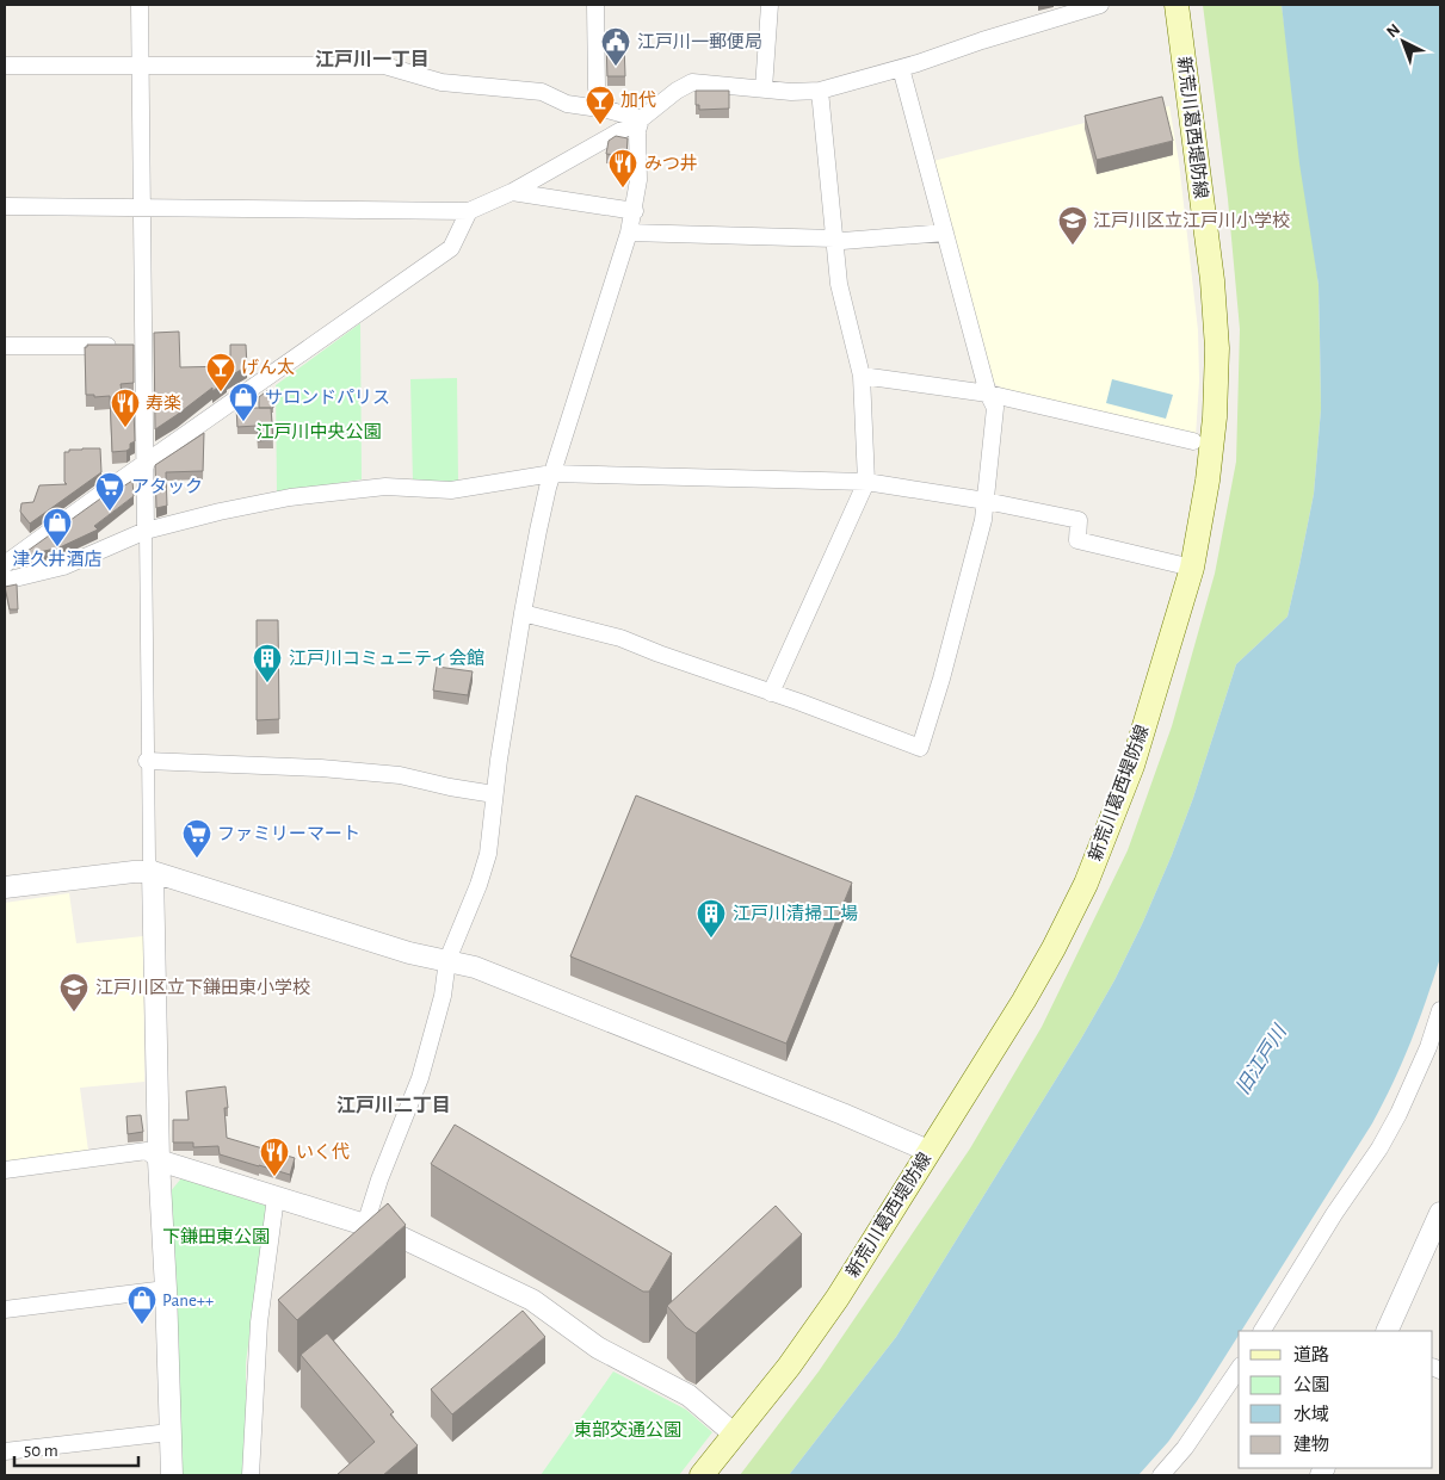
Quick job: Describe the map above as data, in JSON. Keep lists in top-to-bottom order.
{
  "streets": {
    "main road": ["新荒川葛西堤防線"]
  },
  "districts": ["江戸川一丁目", "江戸川二丁目"],
  "water": ["旧江戸川"],
  "parks": ["江戸川中央公園", "下鎌田東公園", "東部交通公園"],
  "places": {
    "public building": ["江戸川一郵便局"],
    "bar": ["加代", "げん太"],
    "restaurant": ["みつ井", "寿楽", "いく代"],
    "school or university": ["江戸川区立江戸川小学校", "江戸川区立下鎌田東小学校"],
    "shop": ["サロンドパリス", "津久井酒店", "Pane++"],
    "supermarket": ["アタック", "ファミリーマート"],
    "building": ["江戸川コミュニティ会館", "江戸川清掃工場"]
  },
  "legend": [
    "道路",
    "公園",
    "水域",
    "建物"
  ],
  "scale_bar": "50 m",
  "north": "top left"
}
